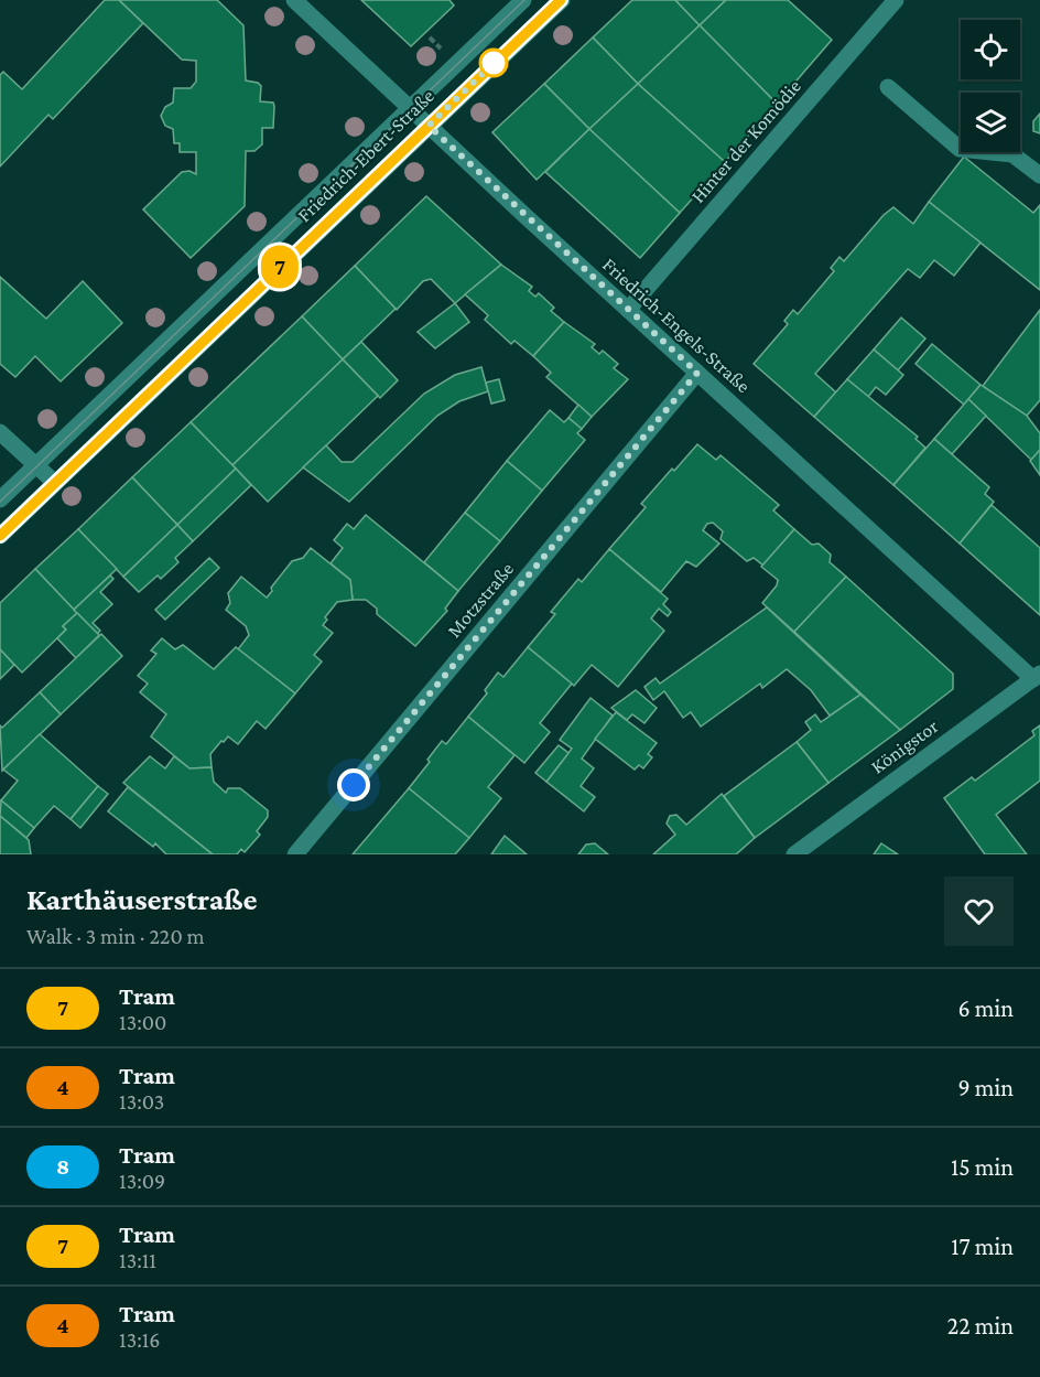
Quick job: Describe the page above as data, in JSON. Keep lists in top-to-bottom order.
{
  "streets": {
    "street": [
      "Hinter der Komödie",
      "Friedrich-Ebert-Straße",
      "Friedrich-Engels-Straße",
      "Motzstraße",
      "Königstor"
    ]
  },
  "crossings": [
    ["Hinter der Komödie", "Friedrich-Engels-Straße"],
    ["Friedrich-Ebert-Straße", "Friedrich-Engels-Straße"],
    ["Friedrich-Engels-Straße", "Motzstraße"],
    ["Friedrich-Engels-Straße", "Königstor"]
  ],
  "lines": ["tram line 7"],
  "page": {
    "on_map": "7",
    "heading": ["Karthäuserstraße", "Walk · 3 min · 220 m"],
    "list": [
      {
        "mark": "7",
        "name": "Tram",
        "note": "13:00",
        "value": "6 min"
      },
      {
        "mark": "4",
        "name": "Tram",
        "note": "13:03",
        "value": "9 min"
      },
      {
        "mark": "8",
        "name": "Tram",
        "note": "13:09",
        "value": "15 min"
      },
      {
        "mark": "7",
        "name": "Tram",
        "note": "13:11",
        "value": "17 min"
      },
      {
        "mark": "4",
        "name": "Tram",
        "note": "13:16",
        "value": "22 min"
      }
    ]
  }
}
